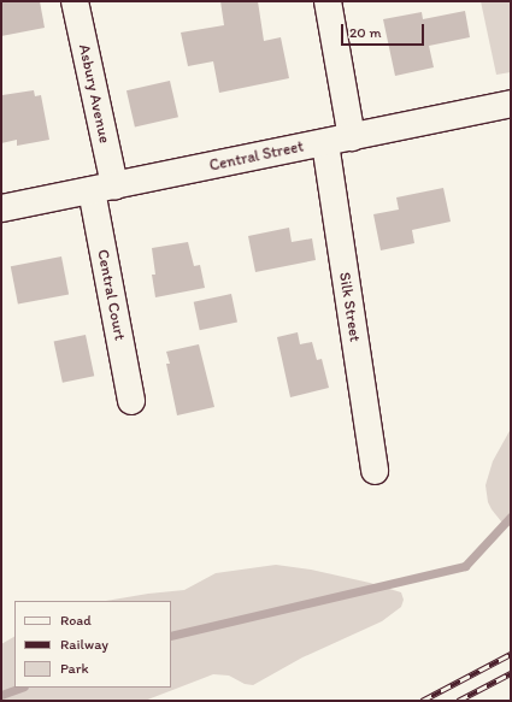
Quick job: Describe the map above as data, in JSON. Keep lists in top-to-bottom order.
{
  "streets": {
    "street": [
      "Asbury Avenue",
      "Central Street",
      "Central Court",
      "Silk Street"
    ]
  },
  "crossings": [
    ["Asbury Avenue", "Central Street"],
    ["Asbury Avenue", "Central Court"],
    ["Central Street", "Central Court"],
    ["Central Street", "Silk Street"]
  ],
  "legend": ["Road", "Railway", "Park"],
  "scale_bar": "20 m"
}
